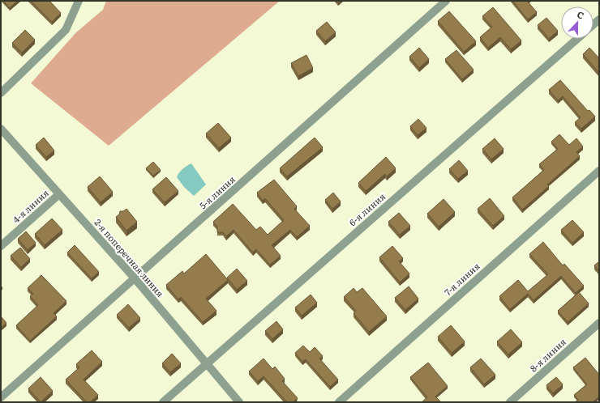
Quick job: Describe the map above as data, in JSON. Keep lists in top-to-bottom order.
{
  "streets": {
    "street": [
      "5-я линия",
      "4-я линия",
      "6-я линия",
      "2-я поперечная линия",
      "7-я линия",
      "8-я линия"
    ]
  },
  "crossings": [
    ["5-я линия", "2-я поперечная линия"],
    ["4-я линия", "2-я поперечная линия"],
    ["6-я линия", "2-я поперечная линия"]
  ],
  "north": "top"
}
